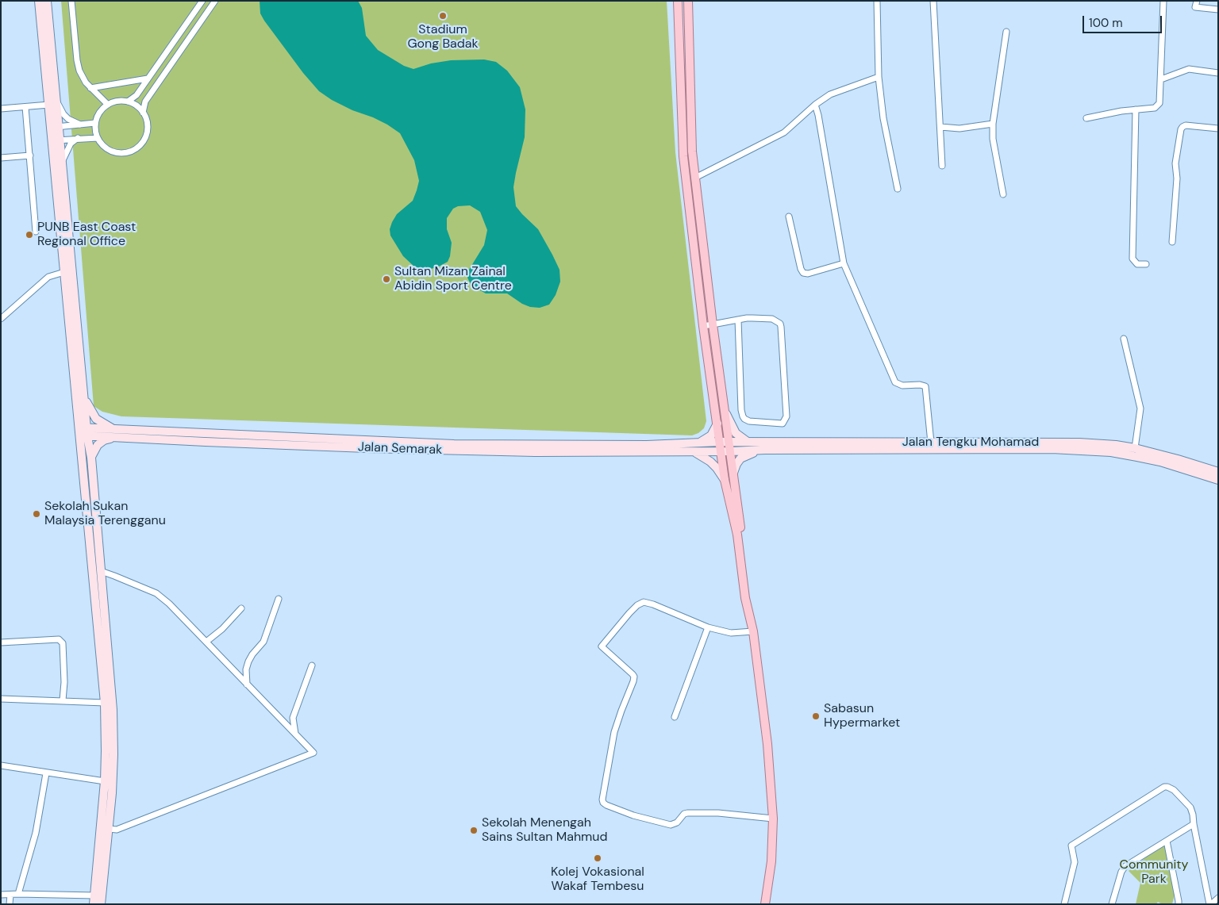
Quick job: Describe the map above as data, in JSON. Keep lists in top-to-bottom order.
{
  "streets": {
    "main road": ["Jalan Tengku Mohamad", "Jalan Semarak"]
  },
  "crossings": [
    ["Jalan Tengku Mohamad", "Jalan Semarak"]
  ],
  "parks": ["Community Park"],
  "places": [
    "Stadium Gong Badak",
    "PUNB East Coast Regional Office",
    "Sultan Mizan Zainal Abidin Sport Centre",
    "Sekolah Sukan Malaysia Terengganu",
    "Sabasun Hypermarket",
    "Sekolah Menengah Sains Sultan Mahmud",
    "Kolej Vokasional Wakaf Tembesu"
  ],
  "scale_bar": "100 m"
}
